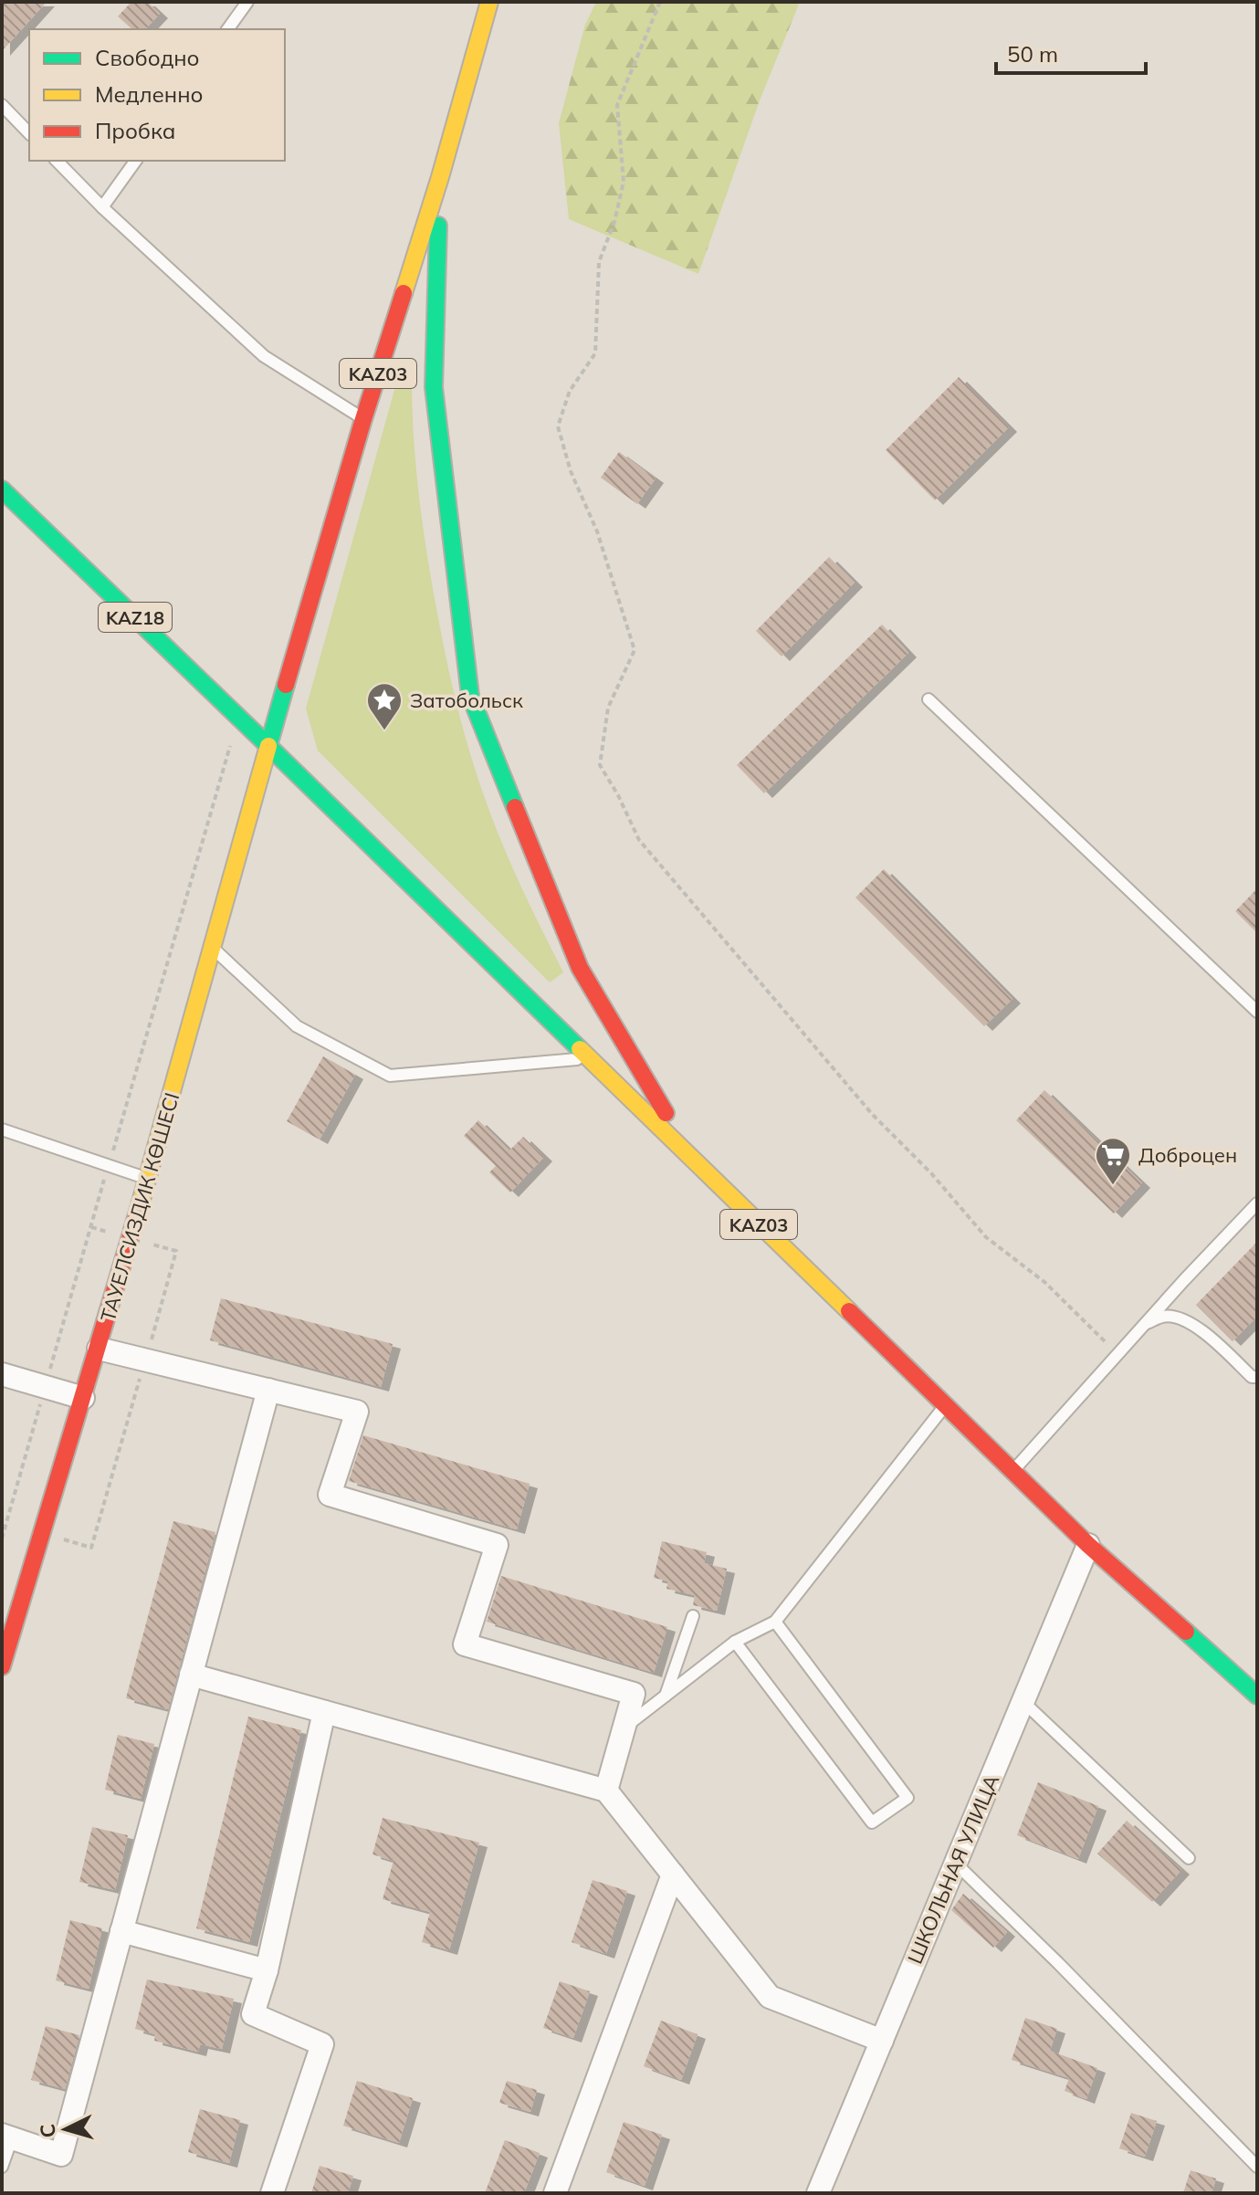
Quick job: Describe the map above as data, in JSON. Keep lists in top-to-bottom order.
{
  "streets": {
    "main road": ["KАZ03", "KAZ18", "ТАУЕЛСИЗДИК КӨШЕСІ"],
    "street": ["ШКОЛЬНАЯ УЛИЦА"]
  },
  "crossings": [
    ["KАZ03", "KAZ18"],
    ["KАZ03", "ТАУЕЛСИЗДИК КӨШЕСІ"],
    ["KАZ03", "ШКОЛЬНАЯ УЛИЦА"],
    ["KAZ18", "ТАУЕЛСИЗДИК КӨШЕСІ"]
  ],
  "places": {
    "place": ["Затобольск"],
    "supermarket": ["Доброцен"]
  },
  "legend": ["Свободно", "Медленно", "Пробка"],
  "scale_bar": "50 m",
  "north": "left"
}
